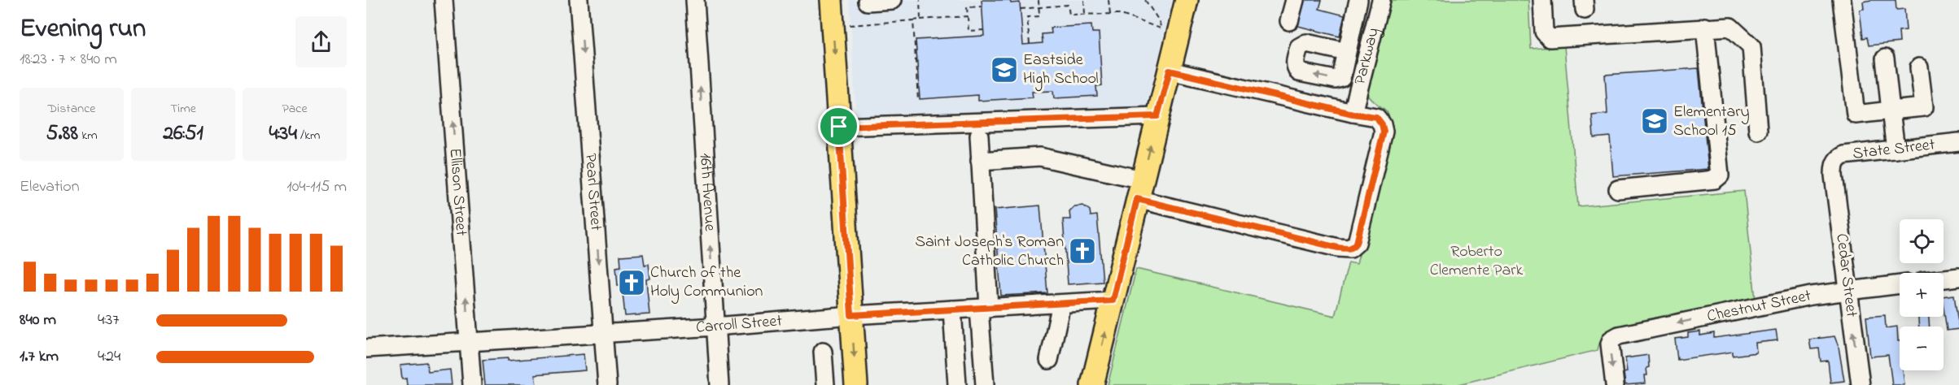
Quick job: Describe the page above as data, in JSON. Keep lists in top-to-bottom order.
{
  "streets": {
    "street": [
      "Parkway",
      "State Street",
      "Ellison Street",
      "Pearl Street",
      "16th Avenue",
      "Cedar Street",
      "Chestnut Street",
      "Carroll Street"
    ]
  },
  "crossings": [
    ["State Street", "Cedar Street"],
    ["Ellison Street", "Carroll Street"],
    ["Pearl Street", "Carroll Street"],
    ["16th Avenue", "Carroll Street"],
    ["Cedar Street", "Chestnut Street"]
  ],
  "one_way": [
    "Ellison Street",
    "Pearl Street",
    "16th Avenue",
    "Cedar Street",
    "Chestnut Street"
  ],
  "parks": ["Roberto Clemente Park"],
  "places": {
    "school or university": ["Eastside High School", "Elementary School 15"],
    "church": ["Saint Joseph's Roman Catholic Church", "Church of the Holy Communion"]
  },
  "page": {
    "heading": ["Evening run", "18:23 · 7 × 840 m"],
    "stats": [
      ["Distance", "5.88 km"],
      ["Time", "26:51"],
      ["Pace", "4:34 /km"]
    ],
    "chart": ["Elevation", "104–115 m"],
    "map_buttons": ["+", "−"],
    "list": [
      {
        "name": "840 m",
        "note": "4:37"
      },
      {
        "name": "1.7 km",
        "note": "4:24"
      }
    ]
  }
}
